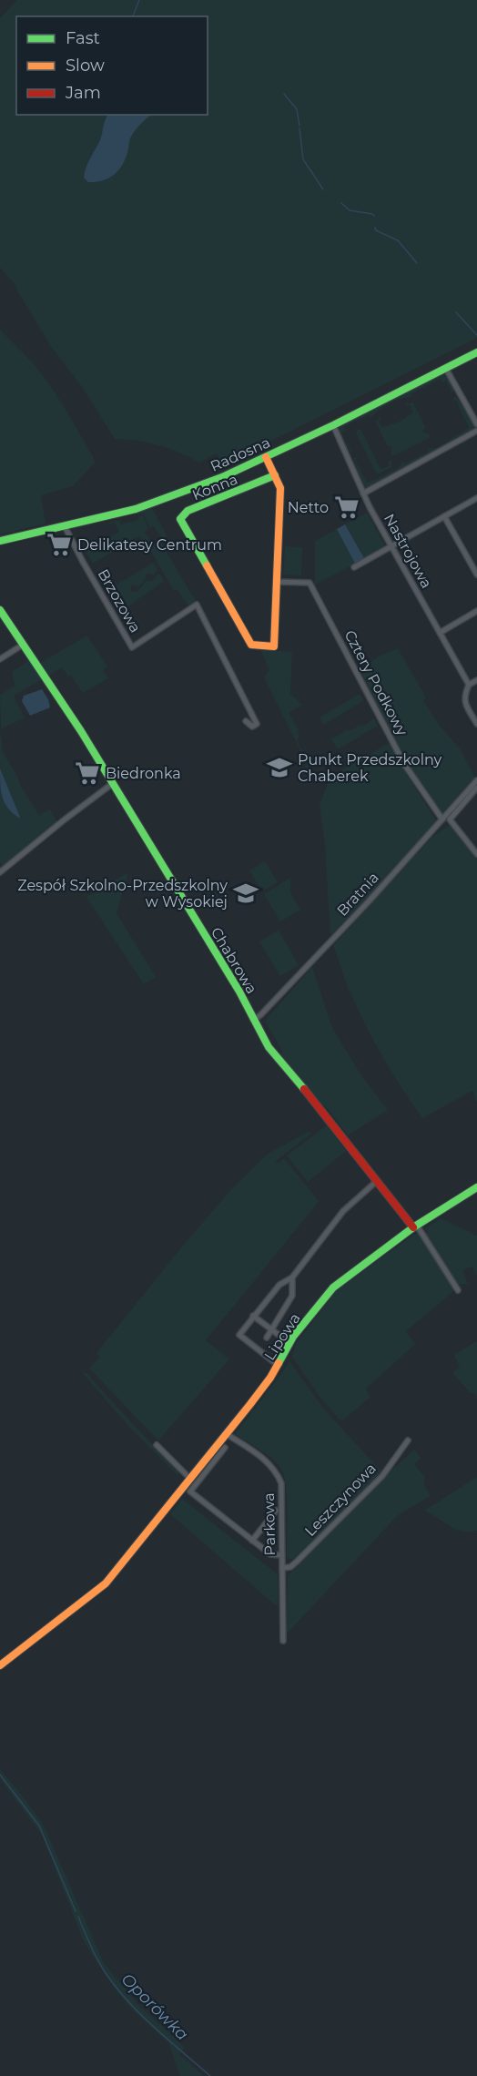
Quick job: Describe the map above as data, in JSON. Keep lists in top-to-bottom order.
{
  "streets": {
    "street": [
      "Radosna",
      "Konna",
      "Nastrojowa",
      "Brzozowa",
      "Cztery Podkowy",
      "Bratnia",
      "Chabrowa",
      "Lipowa",
      "Leszczynowa",
      "Parkowa"
    ]
  },
  "crossings": [
    ["Radosna", "Nastrojowa"],
    ["Radosna", "Brzozowa"],
    ["Konna", "Cztery Podkowy"],
    ["Cztery Podkowy", "Bratnia"],
    ["Bratnia", "Chabrowa"],
    ["Chabrowa", "Lipowa"],
    ["Lipowa", "Parkowa"],
    ["Leszczynowa", "Parkowa"]
  ],
  "water": ["Oporówka"],
  "places": {
    "supermarket": ["Netto", "Delikatesy Centrum", "Biedronka"],
    "school or university": ["Punkt Przedszkolny Chaberek", "Zespół Szkolno-Przedszkolny w Wysokiej"]
  },
  "legend": ["Fast", "Slow", "Jam"]
}
